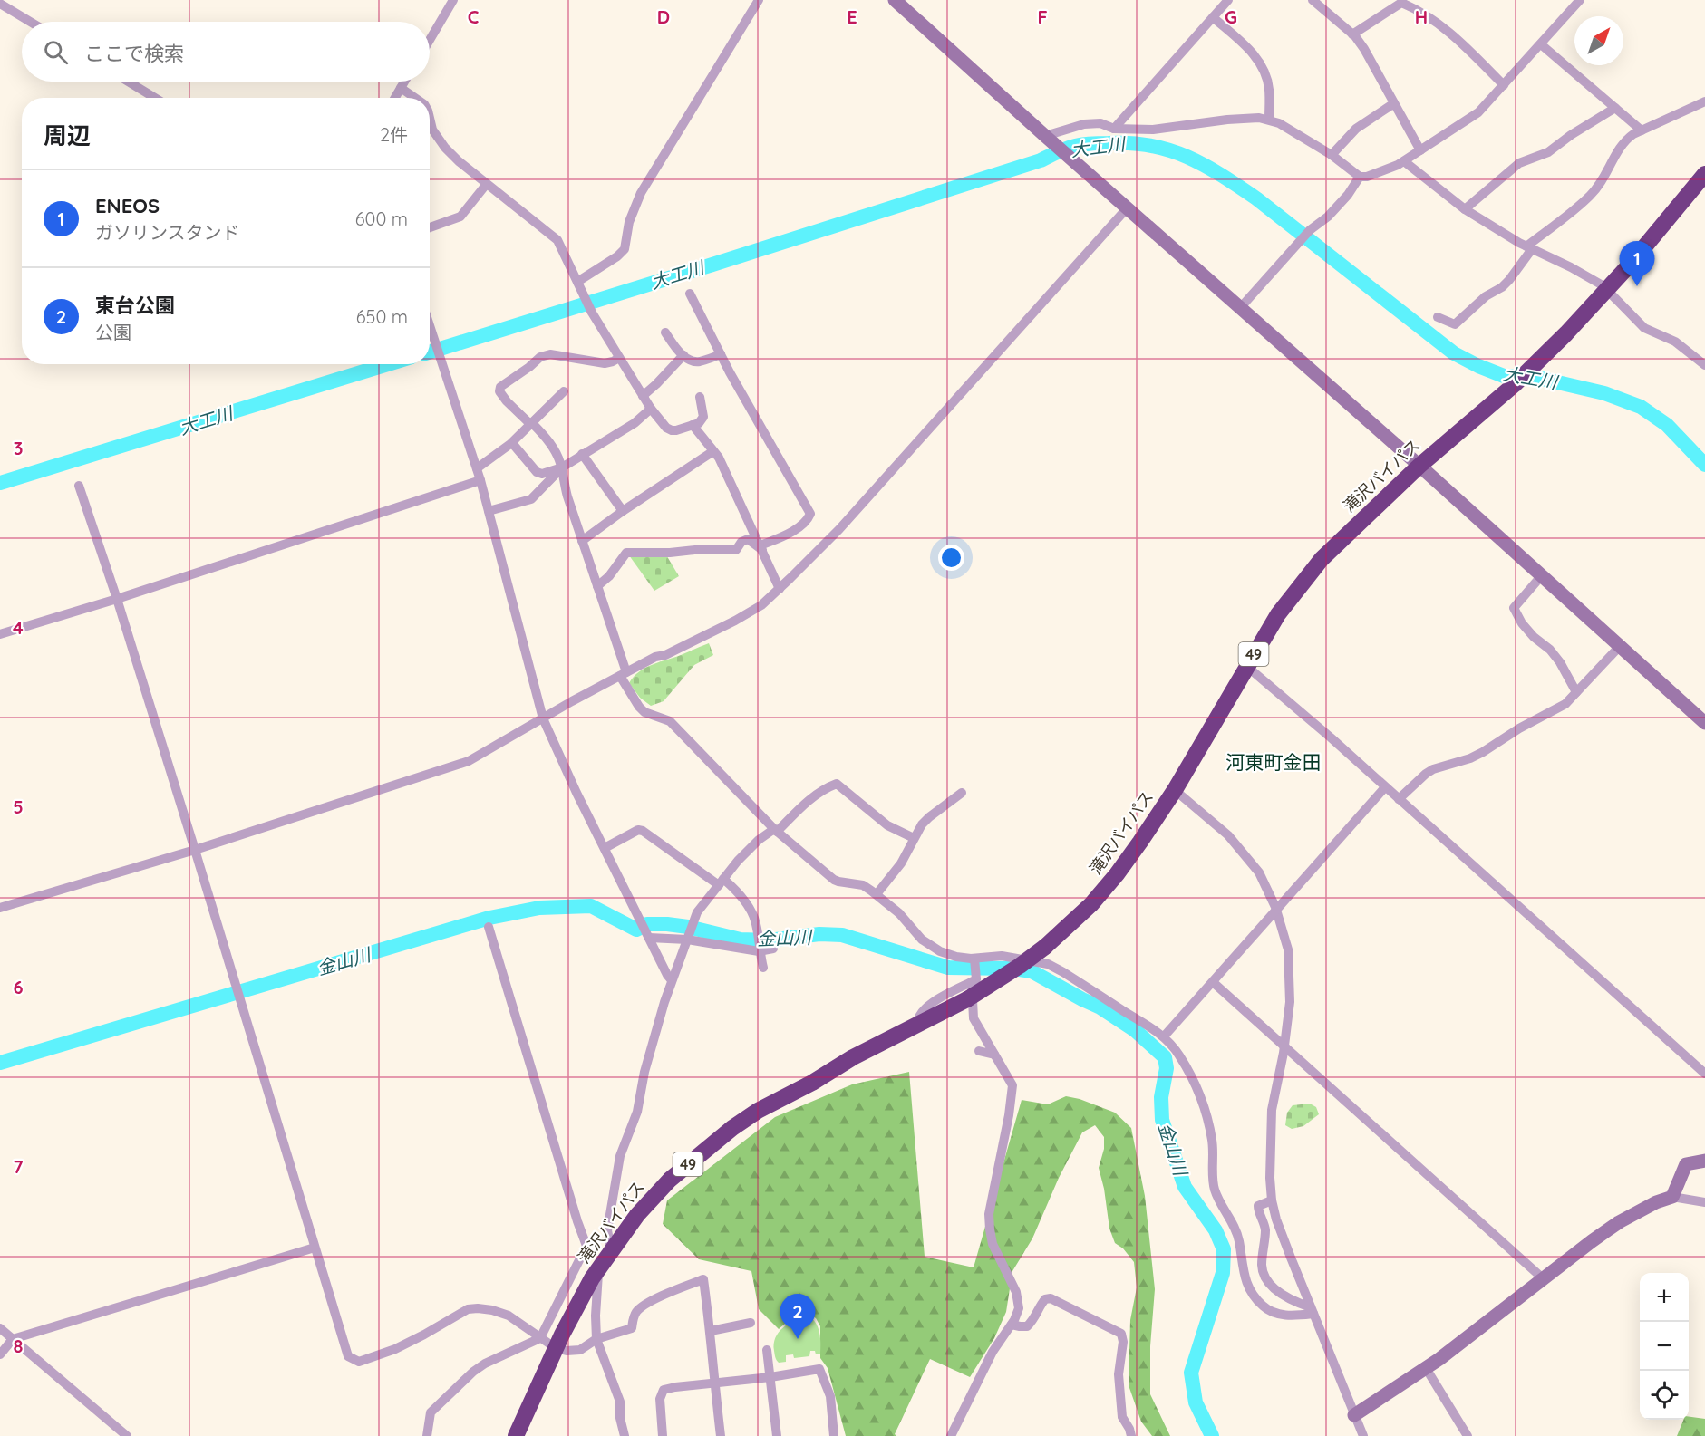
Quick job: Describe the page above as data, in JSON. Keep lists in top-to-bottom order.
{
  "streets": {
    "highway": ["滝沢バイパス", "49"]
  },
  "districts": ["河東町金田"],
  "water": ["大工川", "金山川"],
  "north": "top right",
  "page": {
    "search": "ここで検索",
    "heading": ["周辺", "2件"],
    "list": [
      {
        "mark": "1",
        "name": "ENEOS",
        "note": "ガソリンスタンド",
        "value": "600 m"
      },
      {
        "mark": "2",
        "name": "東台公園",
        "note": "公園",
        "value": "650 m"
      }
    ],
    "pins": ["1", "2"],
    "map_buttons": ["+", "−"]
  },
  "grid": {
    "columns": [
      "C",
      "D",
      "E",
      "F",
      "G",
      "H"
    ],
    "rows": [
      "3",
      "4",
      "5",
      "6",
      "7",
      "8"
    ]
  }
}
